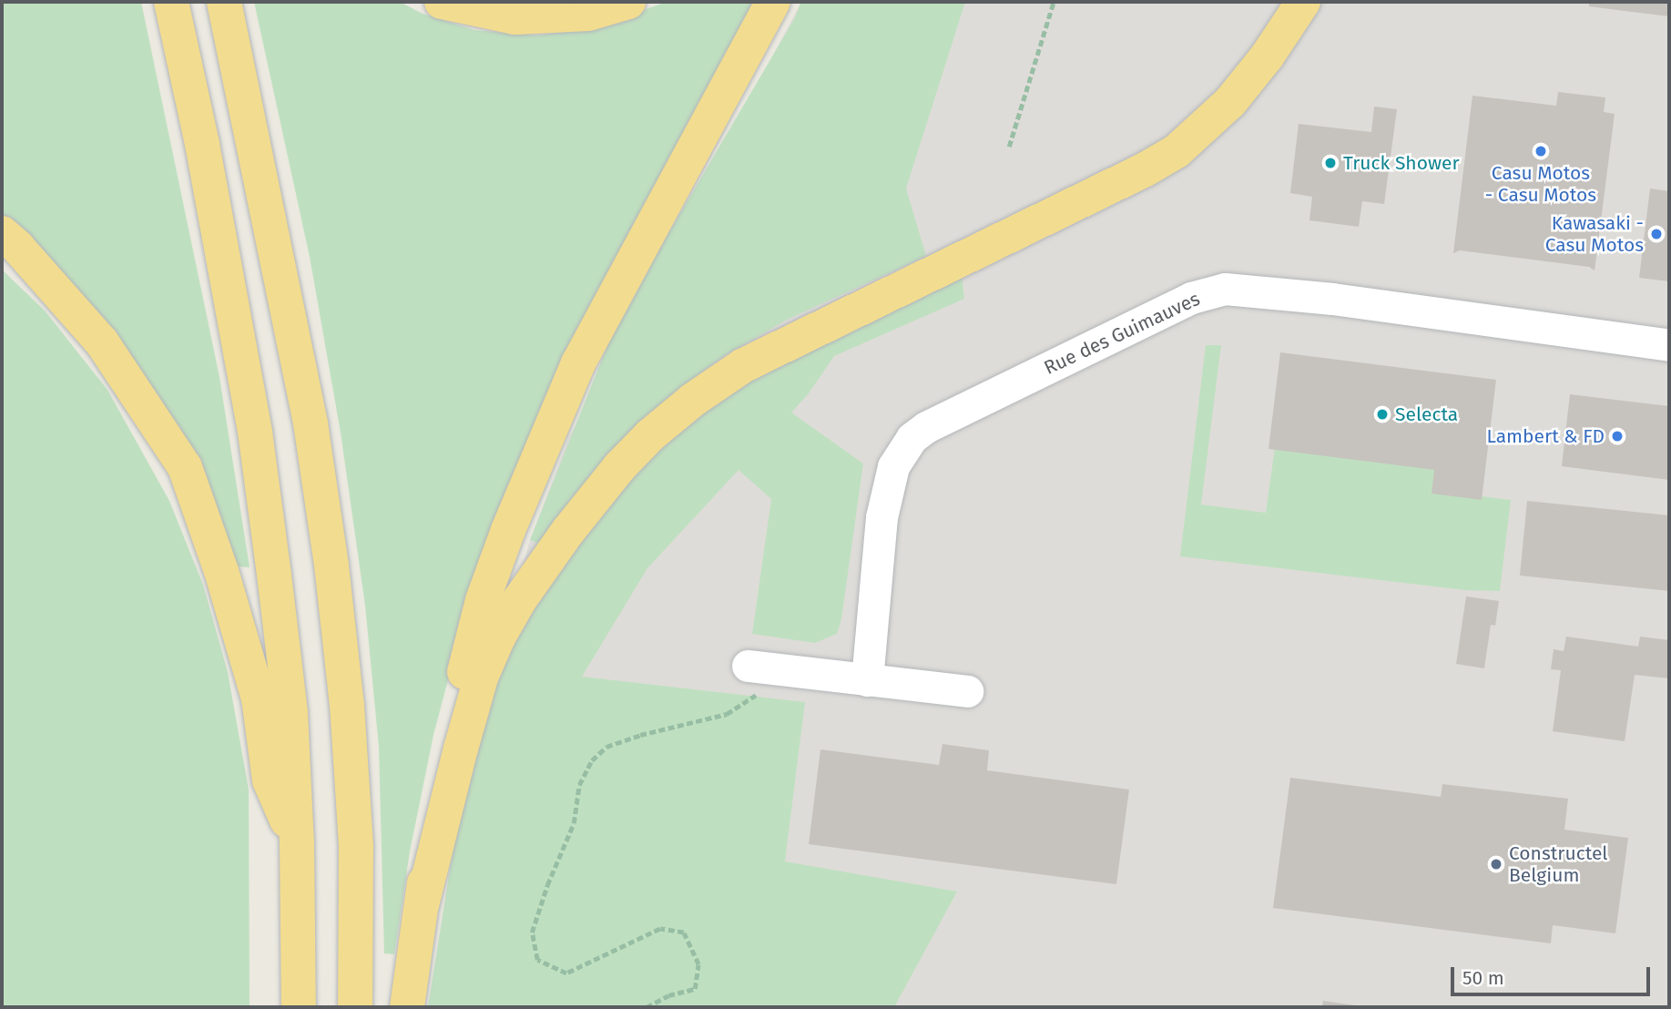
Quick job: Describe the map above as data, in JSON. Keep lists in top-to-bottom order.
{
  "streets": {
    "street": ["Rue des Guimauves"]
  },
  "places": [
    "Casu Motos - Casu Motos",
    "Truck Shower",
    "Kawasaki - Casu Motos",
    "Selecta",
    "Lambert & FD",
    "Constructel Belgium"
  ],
  "scale_bar": "50 m"
}
